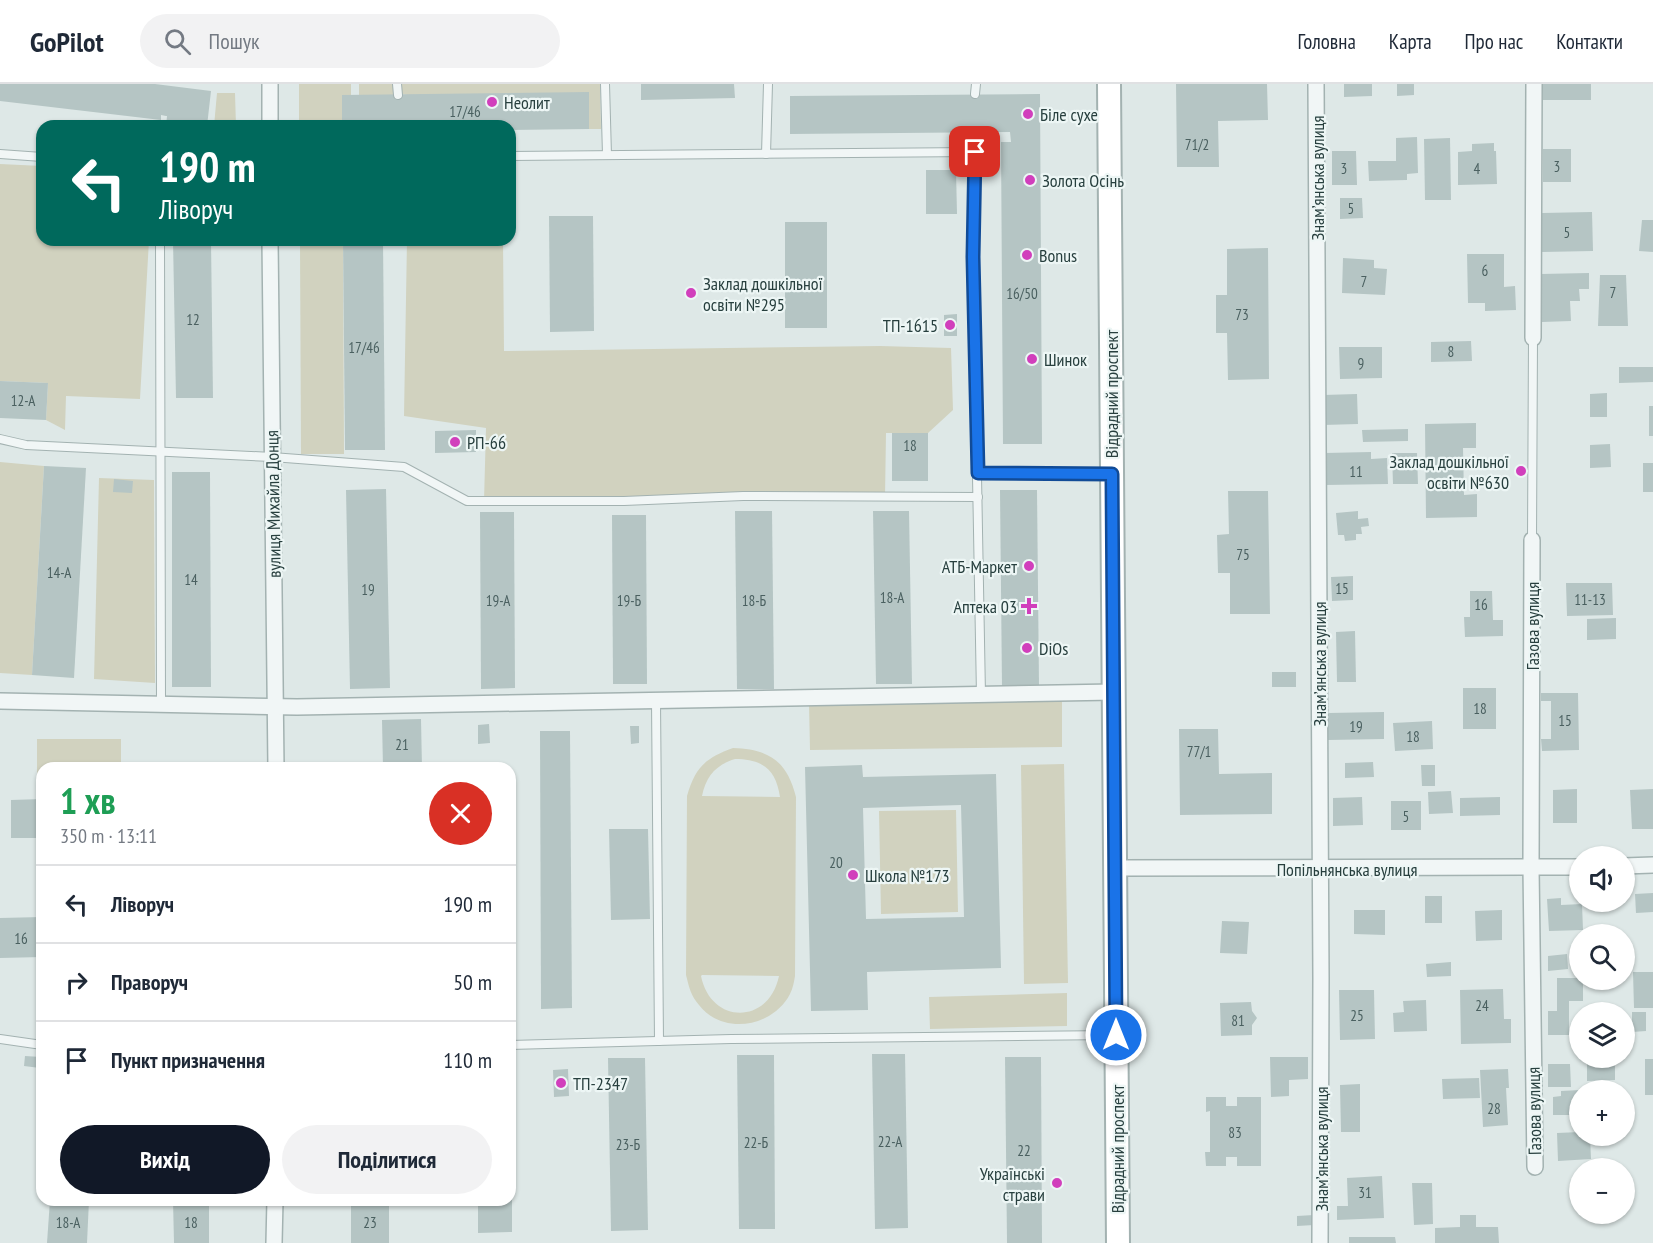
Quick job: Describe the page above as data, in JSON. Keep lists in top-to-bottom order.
{
  "streets": {
    "main road": ["Відрадний проспект"],
    "street": [
      "Знамʼянська вулиця",
      "вулиця Михайла Донця",
      "Газова вулиця",
      "Попільнянська вулиця"
    ]
  },
  "crossings": [
    ["Знамʼянська вулиця", "Попільнянська вулиця"],
    ["Відрадний проспект", "Попільнянська вулиця"],
    ["Газова вулиця", "Попільнянська вулиця"]
  ],
  "places": {
    "other": [
      "Неолит",
      "Біле сухе",
      "Золота Осінь",
      "Bonus",
      "Заклад дошкільної освіти №295",
      "ТП-1615",
      "Шинок",
      "РП-66",
      "Заклад дошкільної освіти №630",
      "АТБ-Маркет",
      "DiOs",
      "Школа №173",
      "ТП-2347",
      "Українські страви"
    ],
    "health": ["Аптека 03"]
  },
  "house_numbers": [
    "17/46",
    "71/2",
    "3",
    "3",
    "4",
    "5",
    "5",
    "6",
    "7",
    "7",
    "16/50",
    "73",
    "12",
    "17/46",
    "8",
    "9",
    "12-А",
    "18",
    "11",
    "75",
    "14-А",
    "14",
    "15",
    "19",
    "18-А",
    "11-13",
    "19-А",
    "19-Б",
    "18-Б",
    "16",
    "18",
    "15",
    "19",
    "18",
    "21",
    "77/1",
    "5",
    "20",
    "16",
    "24",
    "25",
    "81",
    "28",
    "83",
    "22-А",
    "22-Б",
    "23-Б",
    "22",
    "31",
    "18-А",
    "18",
    "23"
  ],
  "page": {
    "header": "GoPilot",
    "search": "Пошук",
    "nav": [
      "Головна",
      "Карта",
      "Про нас",
      "Контакти"
    ],
    "turn": ["190 m", "Ліворуч"],
    "heading": ["1 хв", "350 m · 13:11"],
    "map_buttons": ["+", "−"],
    "list": [
      {
        "name": "Ліворуч",
        "value": "190 m"
      },
      {
        "name": "Праворуч",
        "value": "50 m"
      },
      {
        "name": "Пункт призначення",
        "value": "110 m"
      }
    ],
    "buttons": ["Вихід", "Поділитися"]
  }
}
